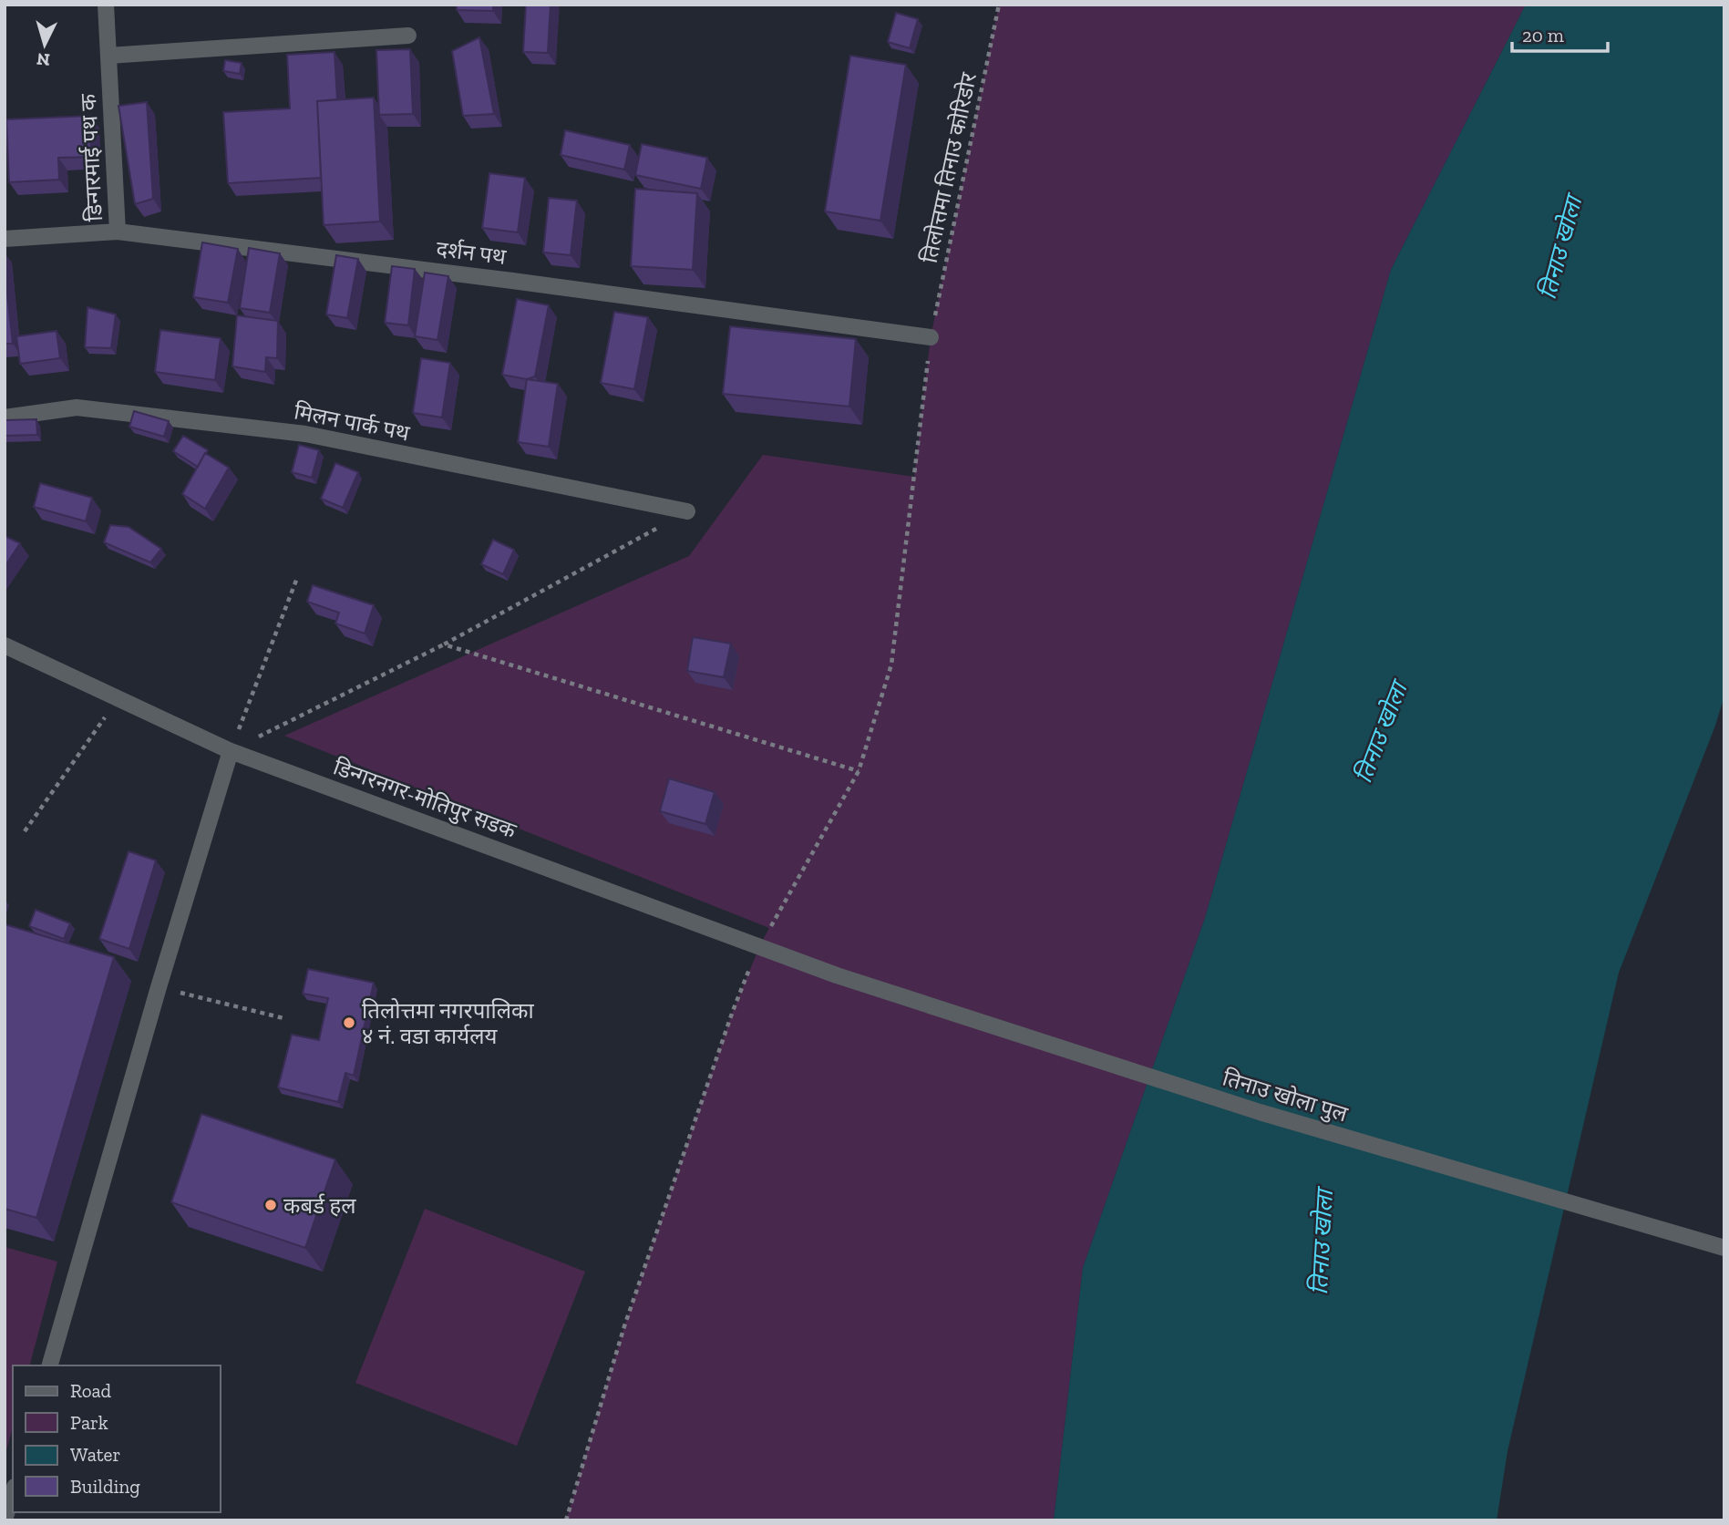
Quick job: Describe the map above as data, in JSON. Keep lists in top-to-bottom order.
{
  "streets": {
    "street": [
      "डिन्गरमाई पथ क",
      "दर्शन पथ",
      "मिलन पार्क पथ",
      "डिन्गरनगर-मोतिपुर सडक",
      "तिनाउ खोला पुल"
    ],
    "path": ["तिलोत्तमा तिनाउ कोरिडोर"]
  },
  "crossings": [
    ["डिन्गरमाई पथ क", "दर्शन पथ"],
    ["तिलोत्तमा तिनाउ कोरिडोर", "दर्शन पथ"],
    ["डिन्गरनगर-मोतिपुर सडक", "तिनाउ खोला पुल"]
  ],
  "water": ["तिनाउ खोला"],
  "places": ["तिलोत्तमा नगरपालिका ४ नं. वडा कार्यलय", "कबर्ड हल"],
  "legend": [
    "Road",
    "Park",
    "Water",
    "Building"
  ],
  "scale_bar": "20 m",
  "north": "bottom"
}
